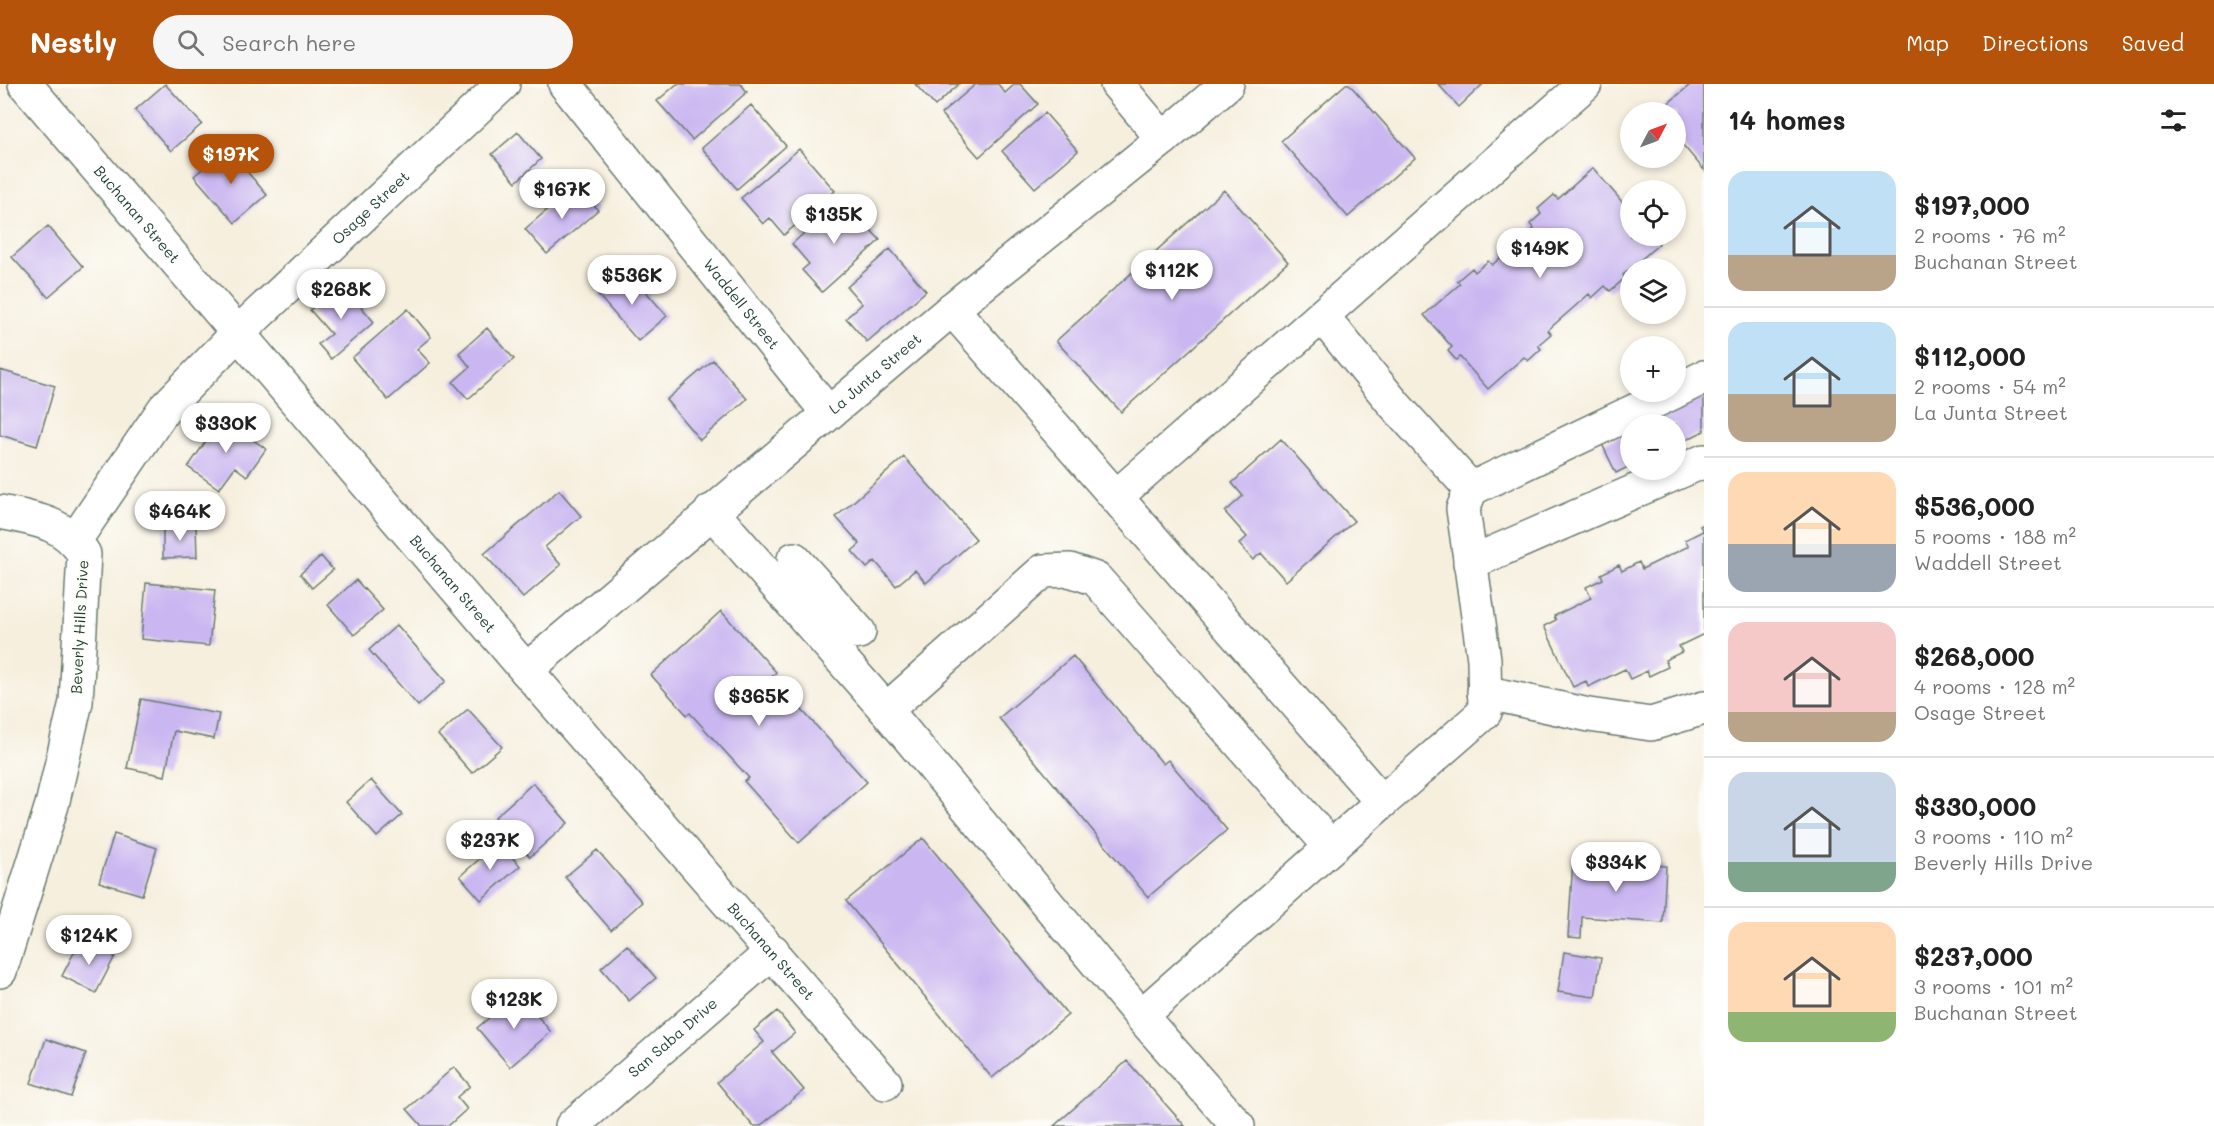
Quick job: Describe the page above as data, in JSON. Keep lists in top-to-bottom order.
{
  "streets": {
    "street": [
      "Osage Street",
      "Buchanan Street",
      "Waddell Street",
      "La Junta Street",
      "Beverly Hills Drive",
      "San Saba Drive"
    ]
  },
  "crossings": [
    ["Osage Street", "Buchanan Street"],
    ["Osage Street", "Beverly Hills Drive"],
    ["Buchanan Street", "La Junta Street"],
    ["Buchanan Street", "Beverly Hills Drive"],
    ["Buchanan Street", "San Saba Drive"],
    ["Waddell Street", "La Junta Street"]
  ],
  "north": "top right",
  "page": {
    "header": "Nestly",
    "search": "Search here",
    "nav": ["Map", "Directions", "Saved"],
    "heading": "14 homes",
    "map_buttons": ["+", "−"],
    "price": [
      "$197K",
      "$167K",
      "$135K",
      "$149K",
      "$112K",
      "$536K",
      "$268K",
      "$330K",
      "$464K",
      "$365K",
      "$237K",
      "$334K",
      "$124K",
      "$123K"
    ],
    "list": [
      {
        "name": "$197,000",
        "note": "2 rooms · 76 m² · Buchanan Street"
      },
      {
        "name": "$112,000",
        "note": "2 rooms · 54 m² · La Junta Street"
      },
      {
        "name": "$536,000",
        "note": "5 rooms · 188 m² · Waddell Street"
      },
      {
        "name": "$268,000",
        "note": "4 rooms · 128 m² · Osage Street"
      },
      {
        "name": "$330,000",
        "note": "3 rooms · 110 m² · Beverly Hills Drive"
      },
      {
        "name": "$237,000",
        "note": "3 rooms · 101 m² · Buchanan Street"
      }
    ]
  }
}
